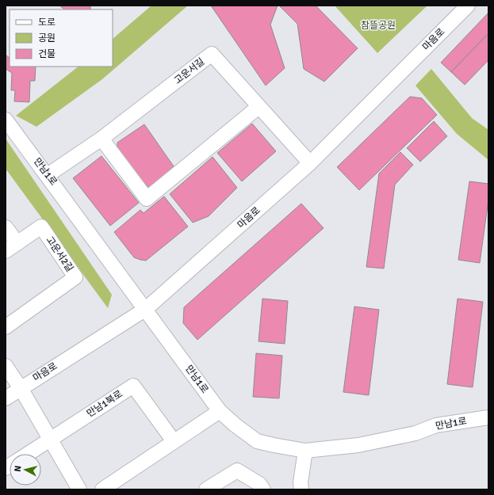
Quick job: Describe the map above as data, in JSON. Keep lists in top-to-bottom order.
{
  "streets": {
    "street": [
      "마음로",
      "고운서길",
      "만남1로",
      "고운서2길",
      "만남1북로"
    ]
  },
  "crossings": [
    ["마음로", "고운서길"],
    ["마음로", "만남1로"],
    ["고운서길", "만남1로"]
  ],
  "parks": ["참뜰공원"],
  "legend": ["도로", "공원", "건물"],
  "north": "left"
}
